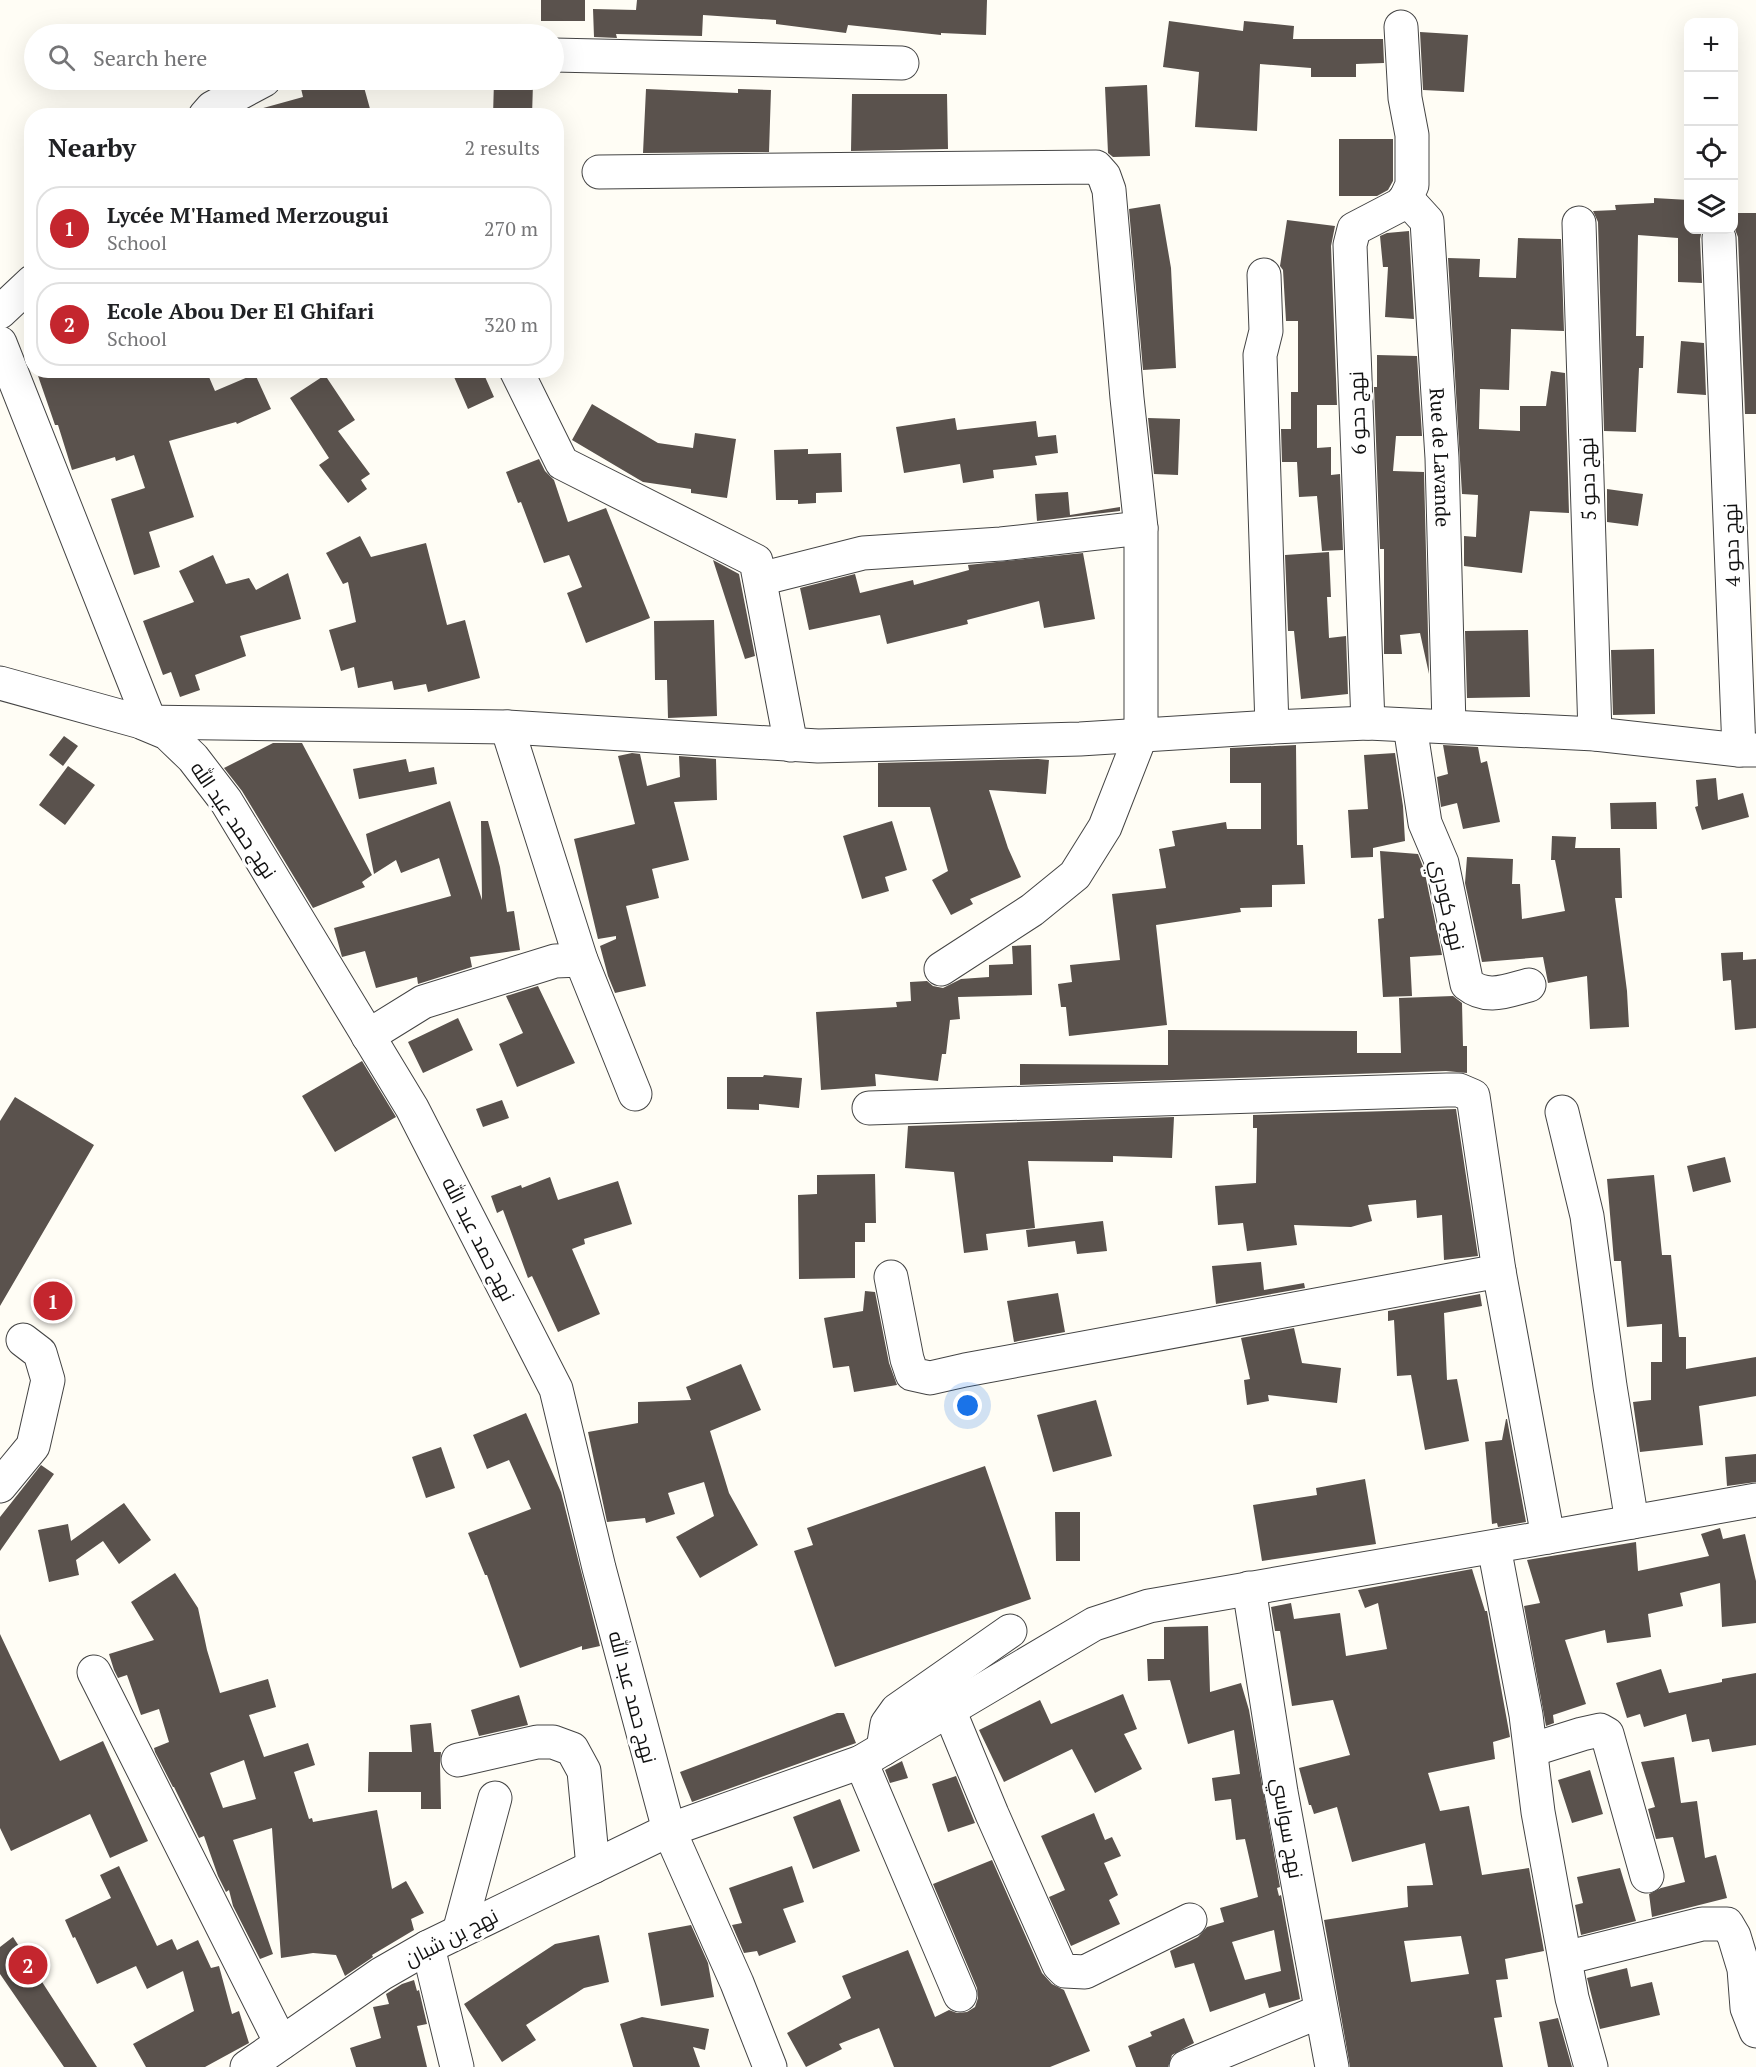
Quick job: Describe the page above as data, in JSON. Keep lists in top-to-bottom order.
{
  "streets": {
    "street": [
      "نهج دحو 6",
      "Rue de Lavande",
      "نهج دحو 5",
      "نهج دحو 4",
      "نهج حمد عبد الله",
      "نهج كودري",
      "نهج سواسي",
      "نهج بن شبان"
    ]
  },
  "crossings": [
    ["نهج دحو 6", "Rue de Lavande"],
    ["نهج حمد عبد الله", "نهج بن شبان"],
    ["نهج سواسي", "نهج بن شبان"]
  ],
  "page": {
    "map_buttons": ["+", "−"],
    "search": "Search here",
    "heading": ["Nearby", "2 results"],
    "list": [
      {
        "mark": "1",
        "name": "Lycée M'Hamed Merzougui",
        "note": "School",
        "value": "270 m"
      },
      {
        "mark": "2",
        "name": "Ecole Abou Der El Ghifari",
        "note": "School",
        "value": "320 m"
      }
    ],
    "pins": ["1", "2"]
  }
}
